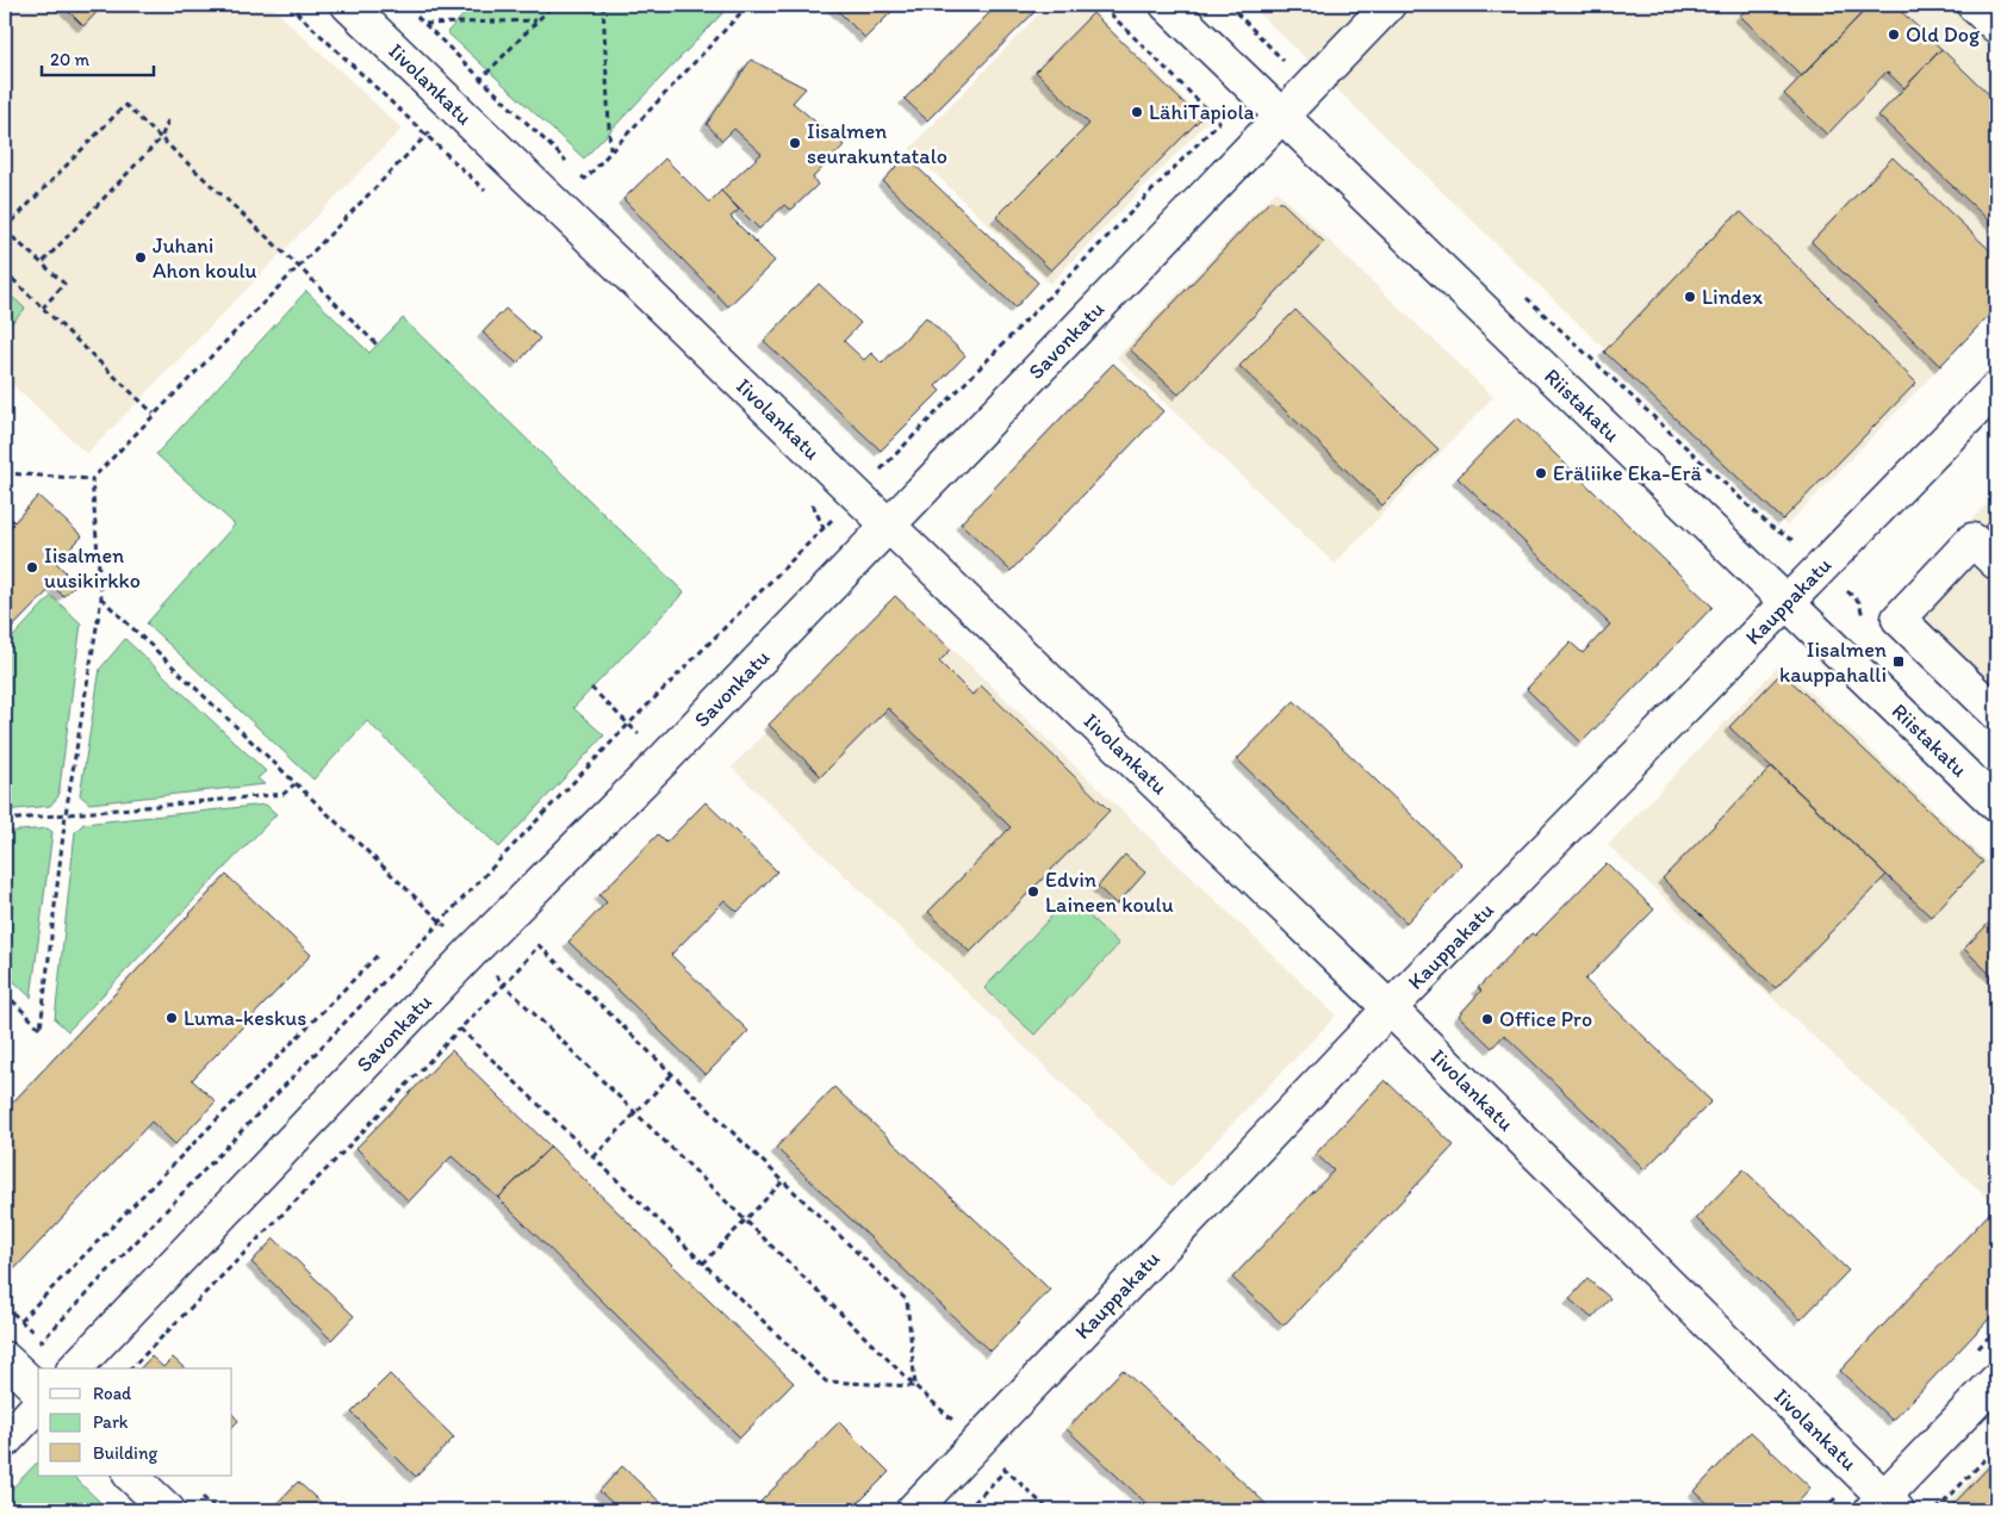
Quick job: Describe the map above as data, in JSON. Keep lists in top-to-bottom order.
{
  "streets": {
    "street": [
      "Iivolankatu",
      "Savonkatu",
      "Riistakatu",
      "Kauppakatu"
    ]
  },
  "crossings": [
    ["Iivolankatu", "Savonkatu"],
    ["Iivolankatu", "Kauppakatu"],
    ["Savonkatu", "Riistakatu"],
    ["Riistakatu", "Kauppakatu"]
  ],
  "places": {
    "other": [
      "Old Dog",
      "LähiTapiola",
      "Iisalmen seurakuntatalo",
      "Juhani Ahon koulu",
      "Lindex",
      "Eräliike Eka-Erä",
      "Iisalmen uusikirkko",
      "Edvin Laineen koulu",
      "Luma-keskus",
      "Office Pro"
    ],
    "transit": ["Iisalmen kauppahalli"]
  },
  "legend": ["Road", "Park", "Building"],
  "scale_bar": "20 m"
}
